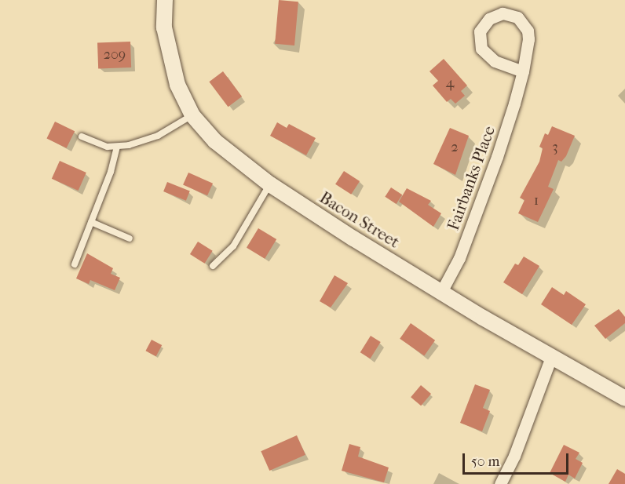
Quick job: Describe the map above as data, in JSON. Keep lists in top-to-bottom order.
{
  "streets": {
    "street": ["Fairbanks Place", "Bacon Street"]
  },
  "crossings": [
    ["Fairbanks Place", "Bacon Street"]
  ],
  "house_numbers": [
    "209",
    "4",
    "2",
    "3",
    "1"
  ],
  "scale_bar": "50 m"
}
